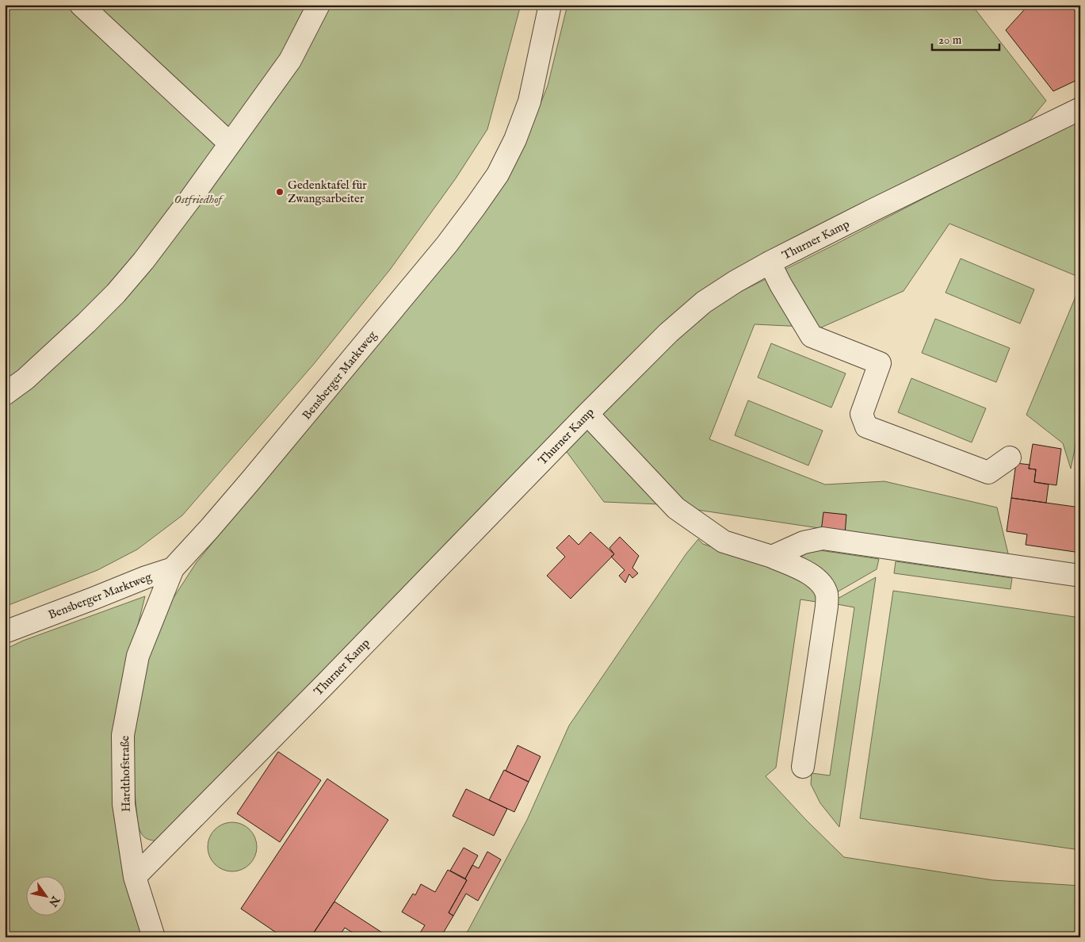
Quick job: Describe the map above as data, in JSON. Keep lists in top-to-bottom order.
{
  "streets": {
    "street": ["Thurner Kamp", "Bensberger Marktweg", "Hardthofstraße"]
  },
  "crossings": [
    ["Thurner Kamp", "Hardthofstraße"],
    ["Bensberger Marktweg", "Hardthofstraße"]
  ],
  "parks": ["Ostfriedhof"],
  "places": ["Gedenktafel für Zwangsarbeiter"],
  "scale_bar": "20 m",
  "north": "bottom right"
}
